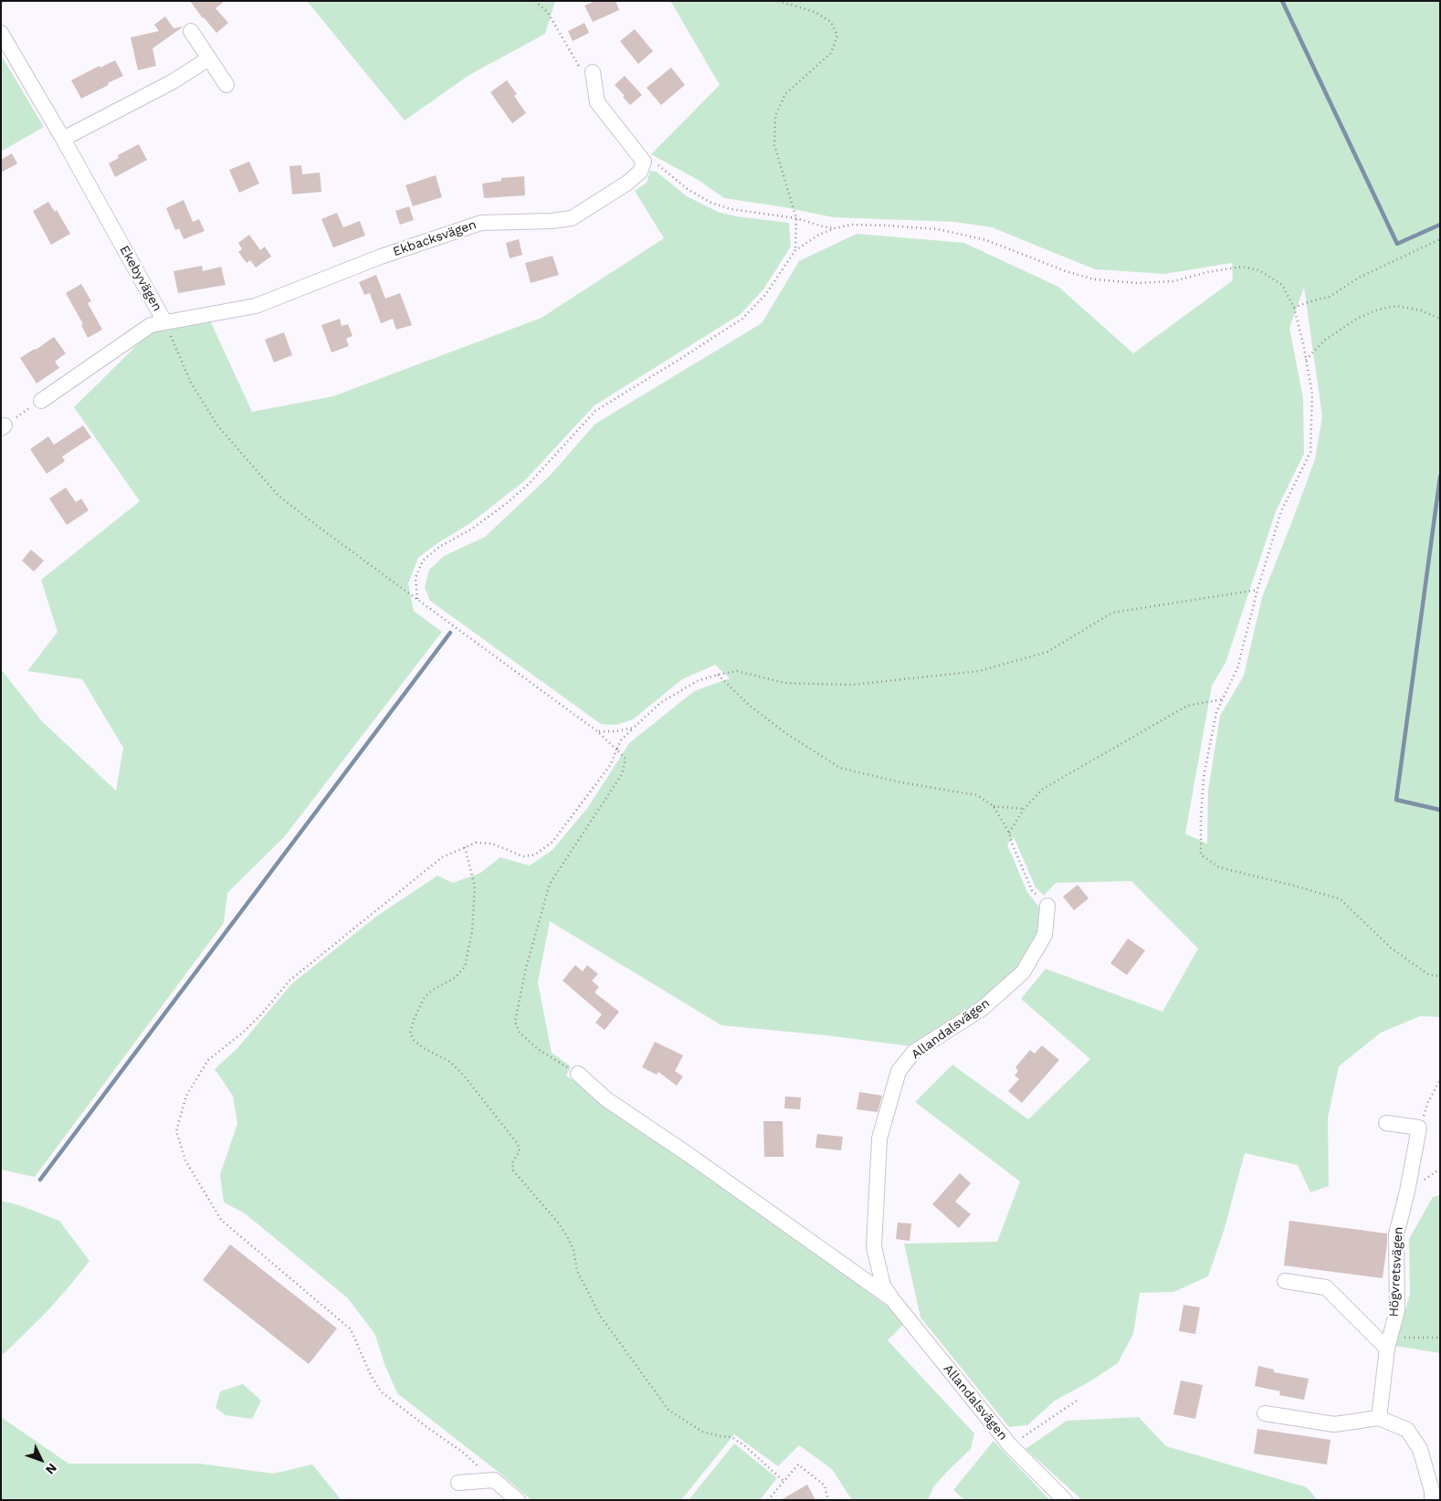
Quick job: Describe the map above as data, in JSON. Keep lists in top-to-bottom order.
{
  "streets": {
    "street": [
      "Ekbacksvägen",
      "Ekebyvägen",
      "Allandalsvägen",
      "Högvretsvägen"
    ]
  },
  "crossings": [
    ["Ekbacksvägen", "Ekebyvägen"]
  ],
  "north": "bottom right"
}
